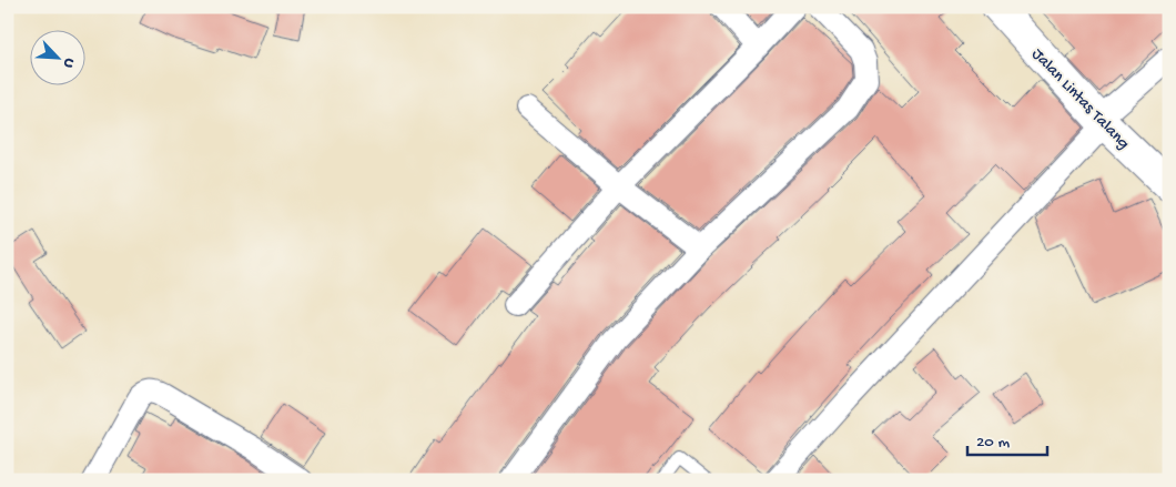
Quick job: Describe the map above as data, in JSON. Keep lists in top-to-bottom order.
{
  "streets": {
    "street": ["Jalan Lintas Talang"]
  },
  "scale_bar": "20 m",
  "north": "bottom right"
}
